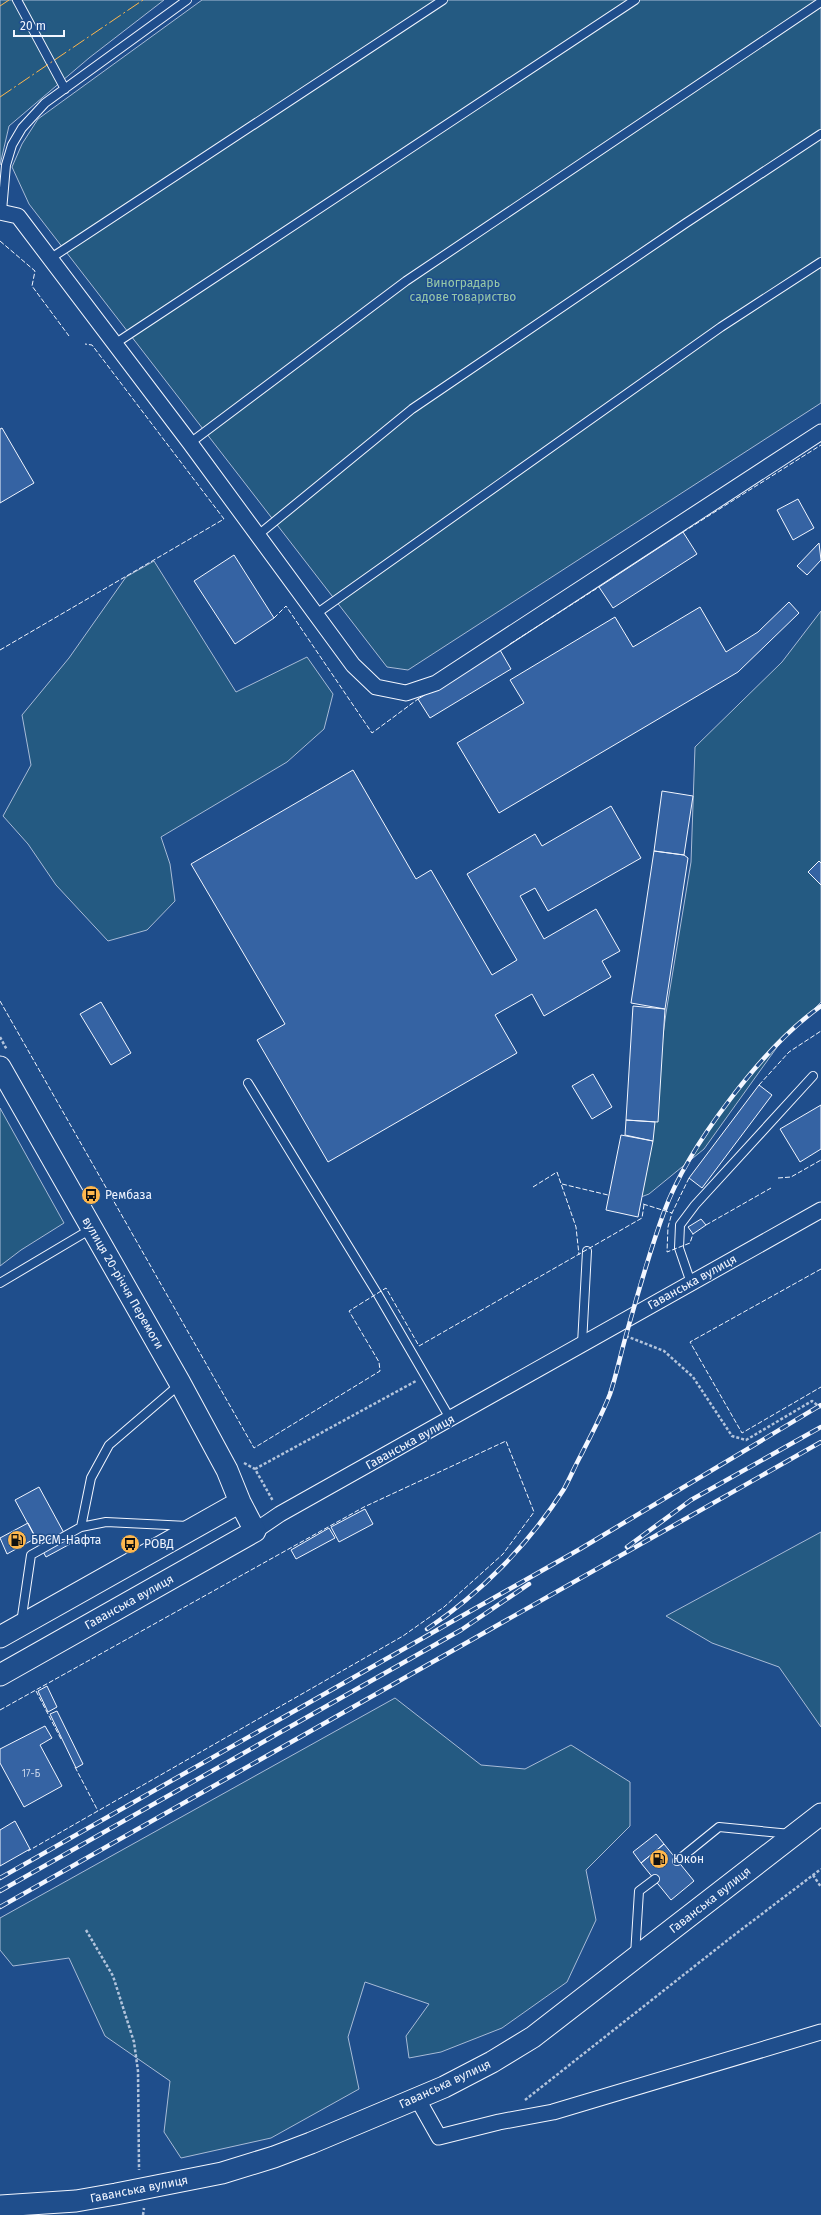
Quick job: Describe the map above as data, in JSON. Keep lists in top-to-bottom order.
{
  "streets": {
    "street": ["Гаванська вулиця", "вулиця 20-річчя Перемоги"]
  },
  "crossings": [
    ["Гаванська вулиця", "вулиця 20-річчя Перемоги"]
  ],
  "parks": ["Виноградарь садове товариство"],
  "places": {
    "bus stop": ["Рембаза", "РОВД"],
    "fuel station": ["БРСМ-Нафта", "Юкон"]
  },
  "house_numbers": ["17-Б"],
  "scale_bar": "20 m"
}
